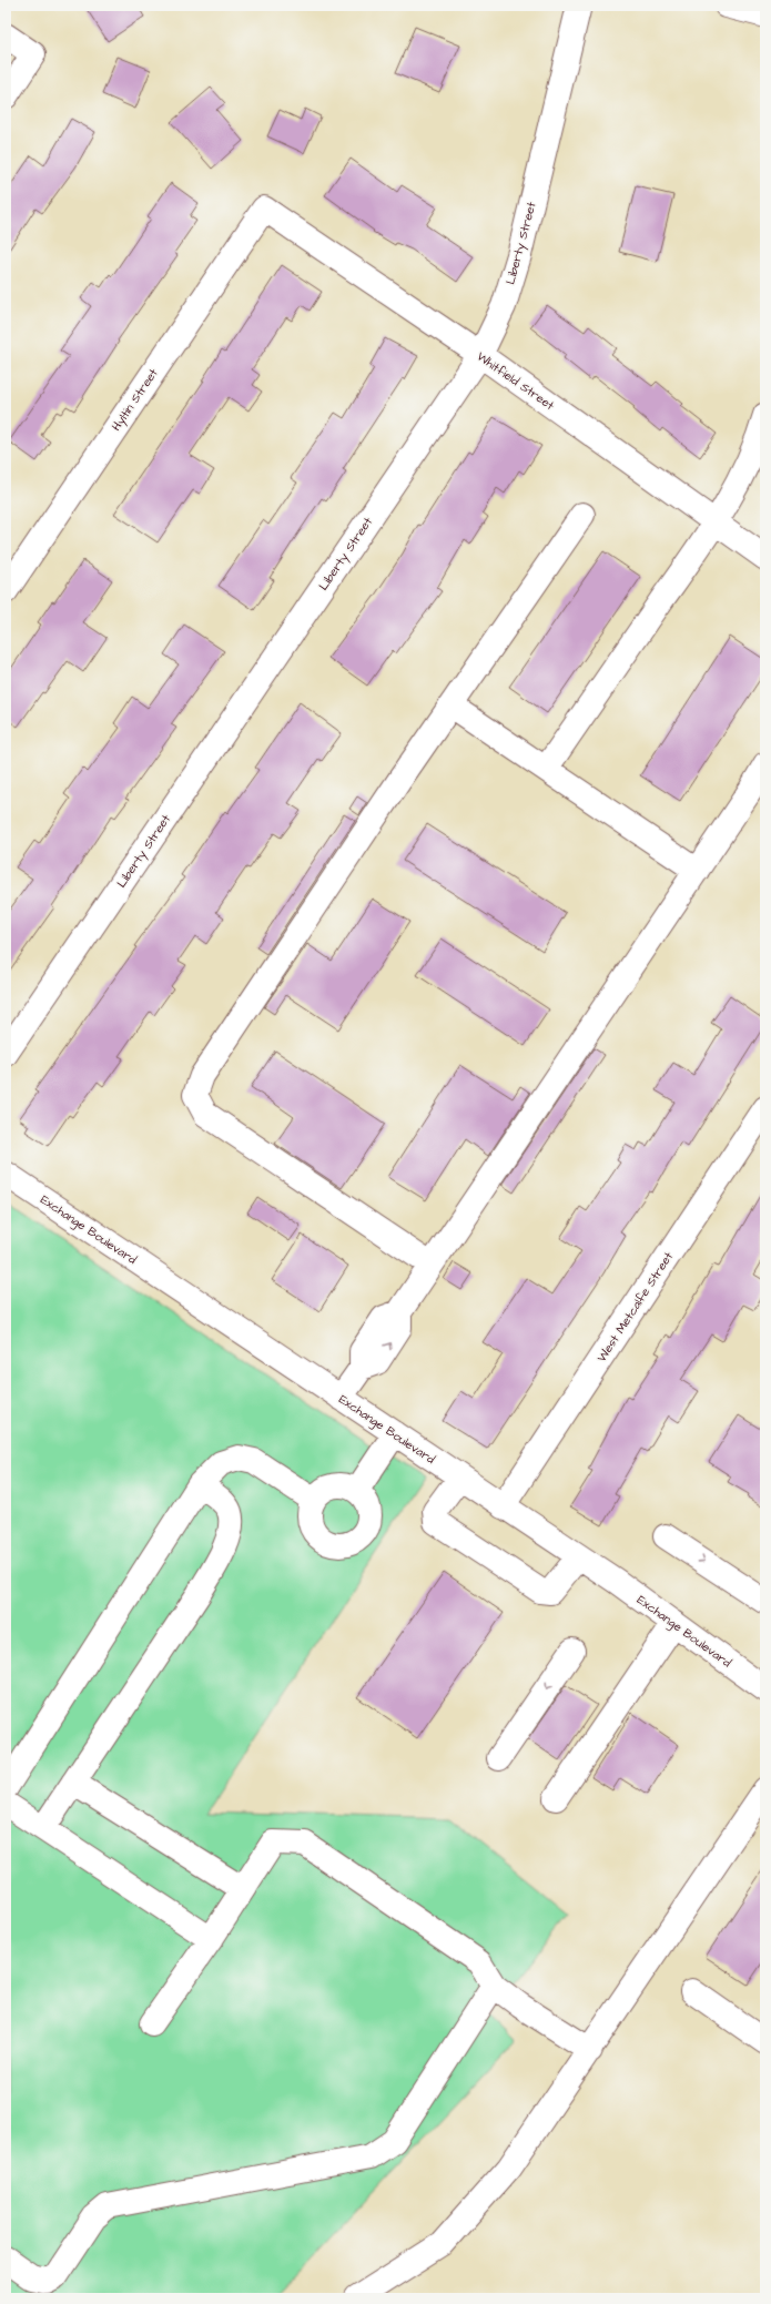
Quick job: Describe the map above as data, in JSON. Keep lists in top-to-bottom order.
{
  "streets": {
    "street": [
      "Liberty Street",
      "Whitfield Street",
      "Hyltin Street",
      "Exchange Boulevard",
      "West Metcalfe Street"
    ]
  },
  "crossings": [
    ["Liberty Street", "Whitfield Street"],
    ["Whitfield Street", "Hyltin Street"],
    ["Exchange Boulevard", "West Metcalfe Street"]
  ]
}
